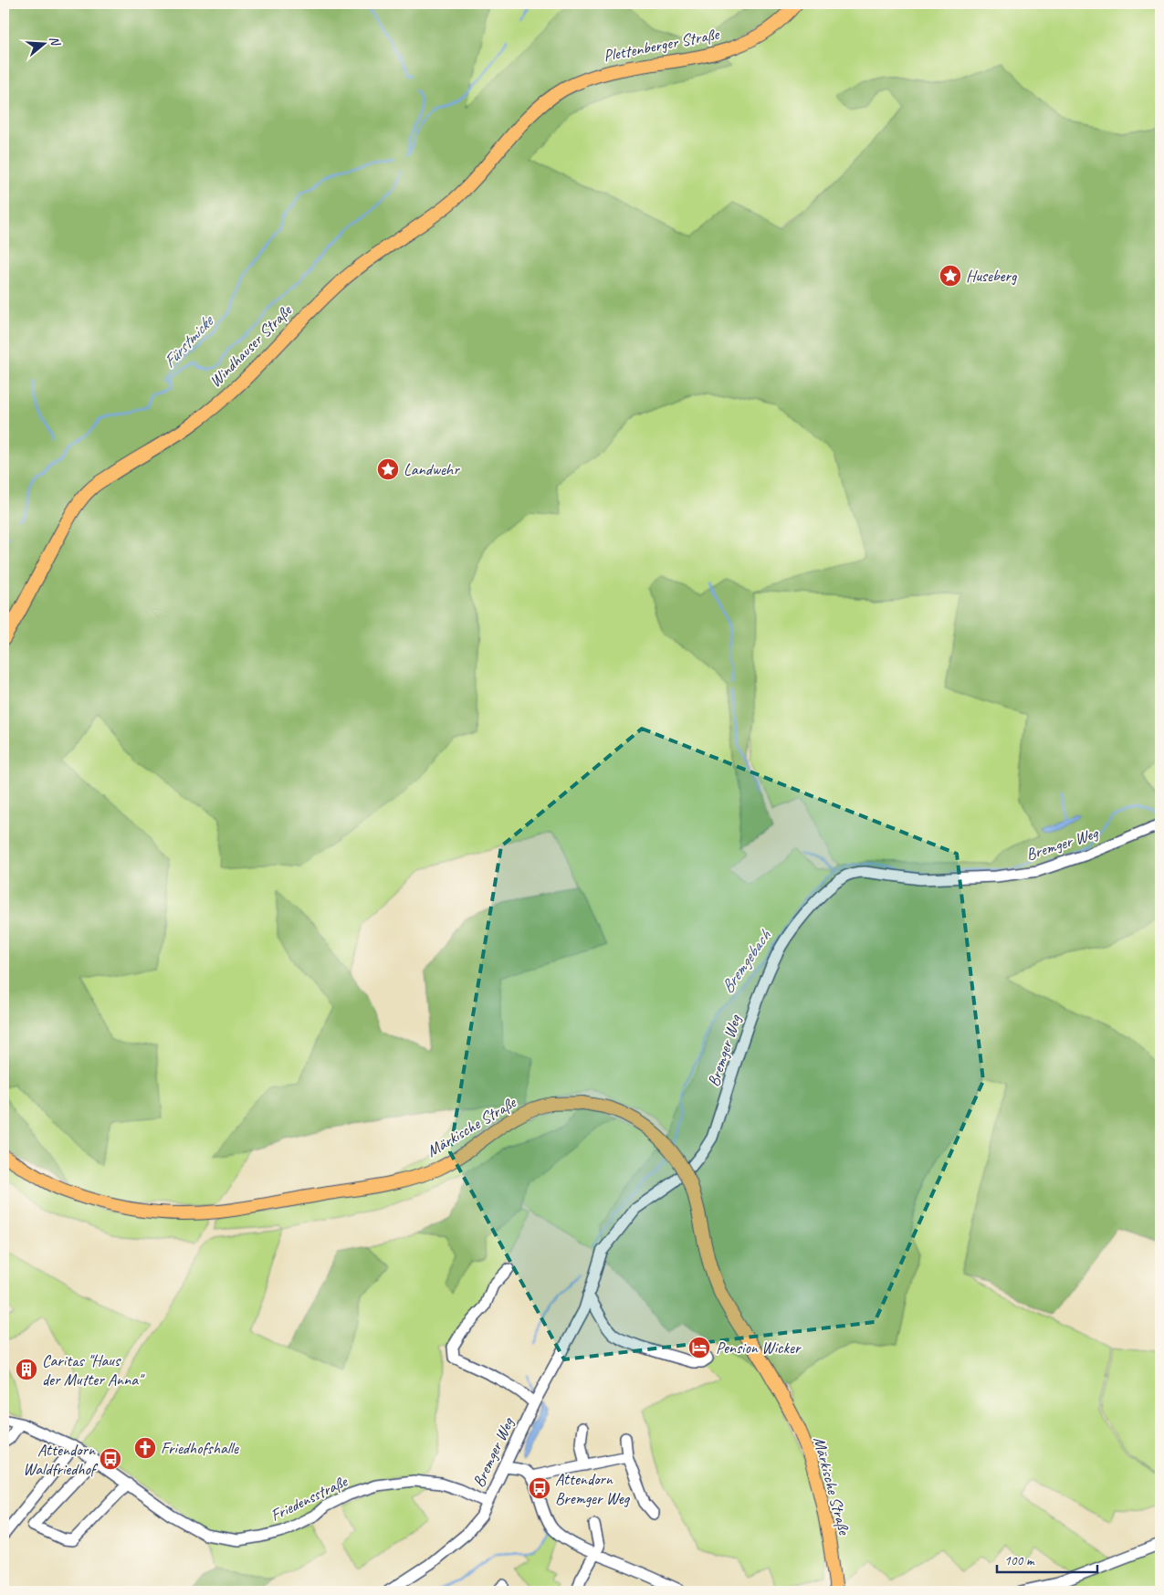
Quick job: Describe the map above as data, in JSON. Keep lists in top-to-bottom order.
{
  "streets": {
    "main road": ["Plettenberger Straße", "Windhauser Straße", "Märkische Straße"],
    "street": ["Bremger Weg", "Friedensstraße"]
  },
  "crossings": [
    ["Plettenberger Straße", "Windhauser Straße"],
    ["Bremger Weg", "Friedensstraße"]
  ],
  "water": ["Fürstmicke", "Bremgebach"],
  "places": {
    "place": ["Huseberg", "Landwehr"],
    "hotel": ["Pension Wicker"],
    "building": ["Caritas \"Haus der Mutter Anna\""],
    "church": ["Friedhofshalle"],
    "bus stop": ["Attendorn Waldfriedhof", "Attendorn Bremger Weg"]
  },
  "scale_bar": "100 m",
  "north": "right"
}
